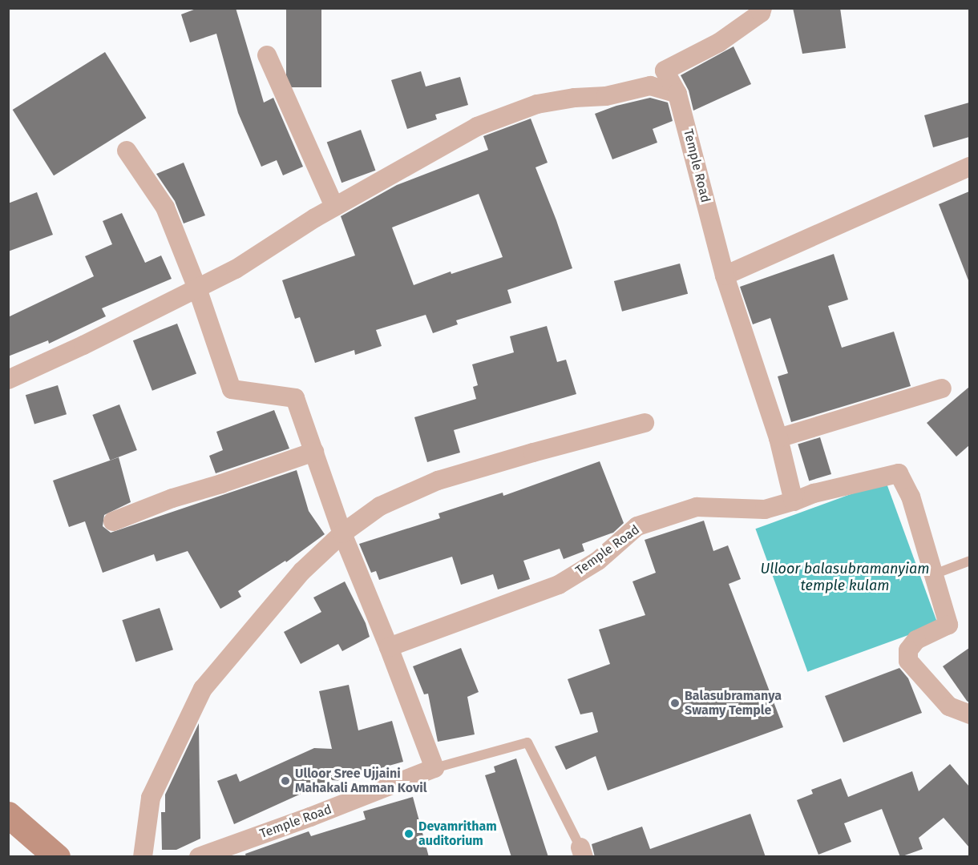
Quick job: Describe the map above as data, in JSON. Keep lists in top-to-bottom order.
{
  "streets": {
    "street": ["Temple Road"]
  },
  "water": ["Ulloor balasubramanyiam temple kulam"],
  "places": ["Balasubramanya Swamy Temple", "Ulloor Sree Ujjaini Mahakali Amman Kovil", "Devamritham auditorium"]
}
